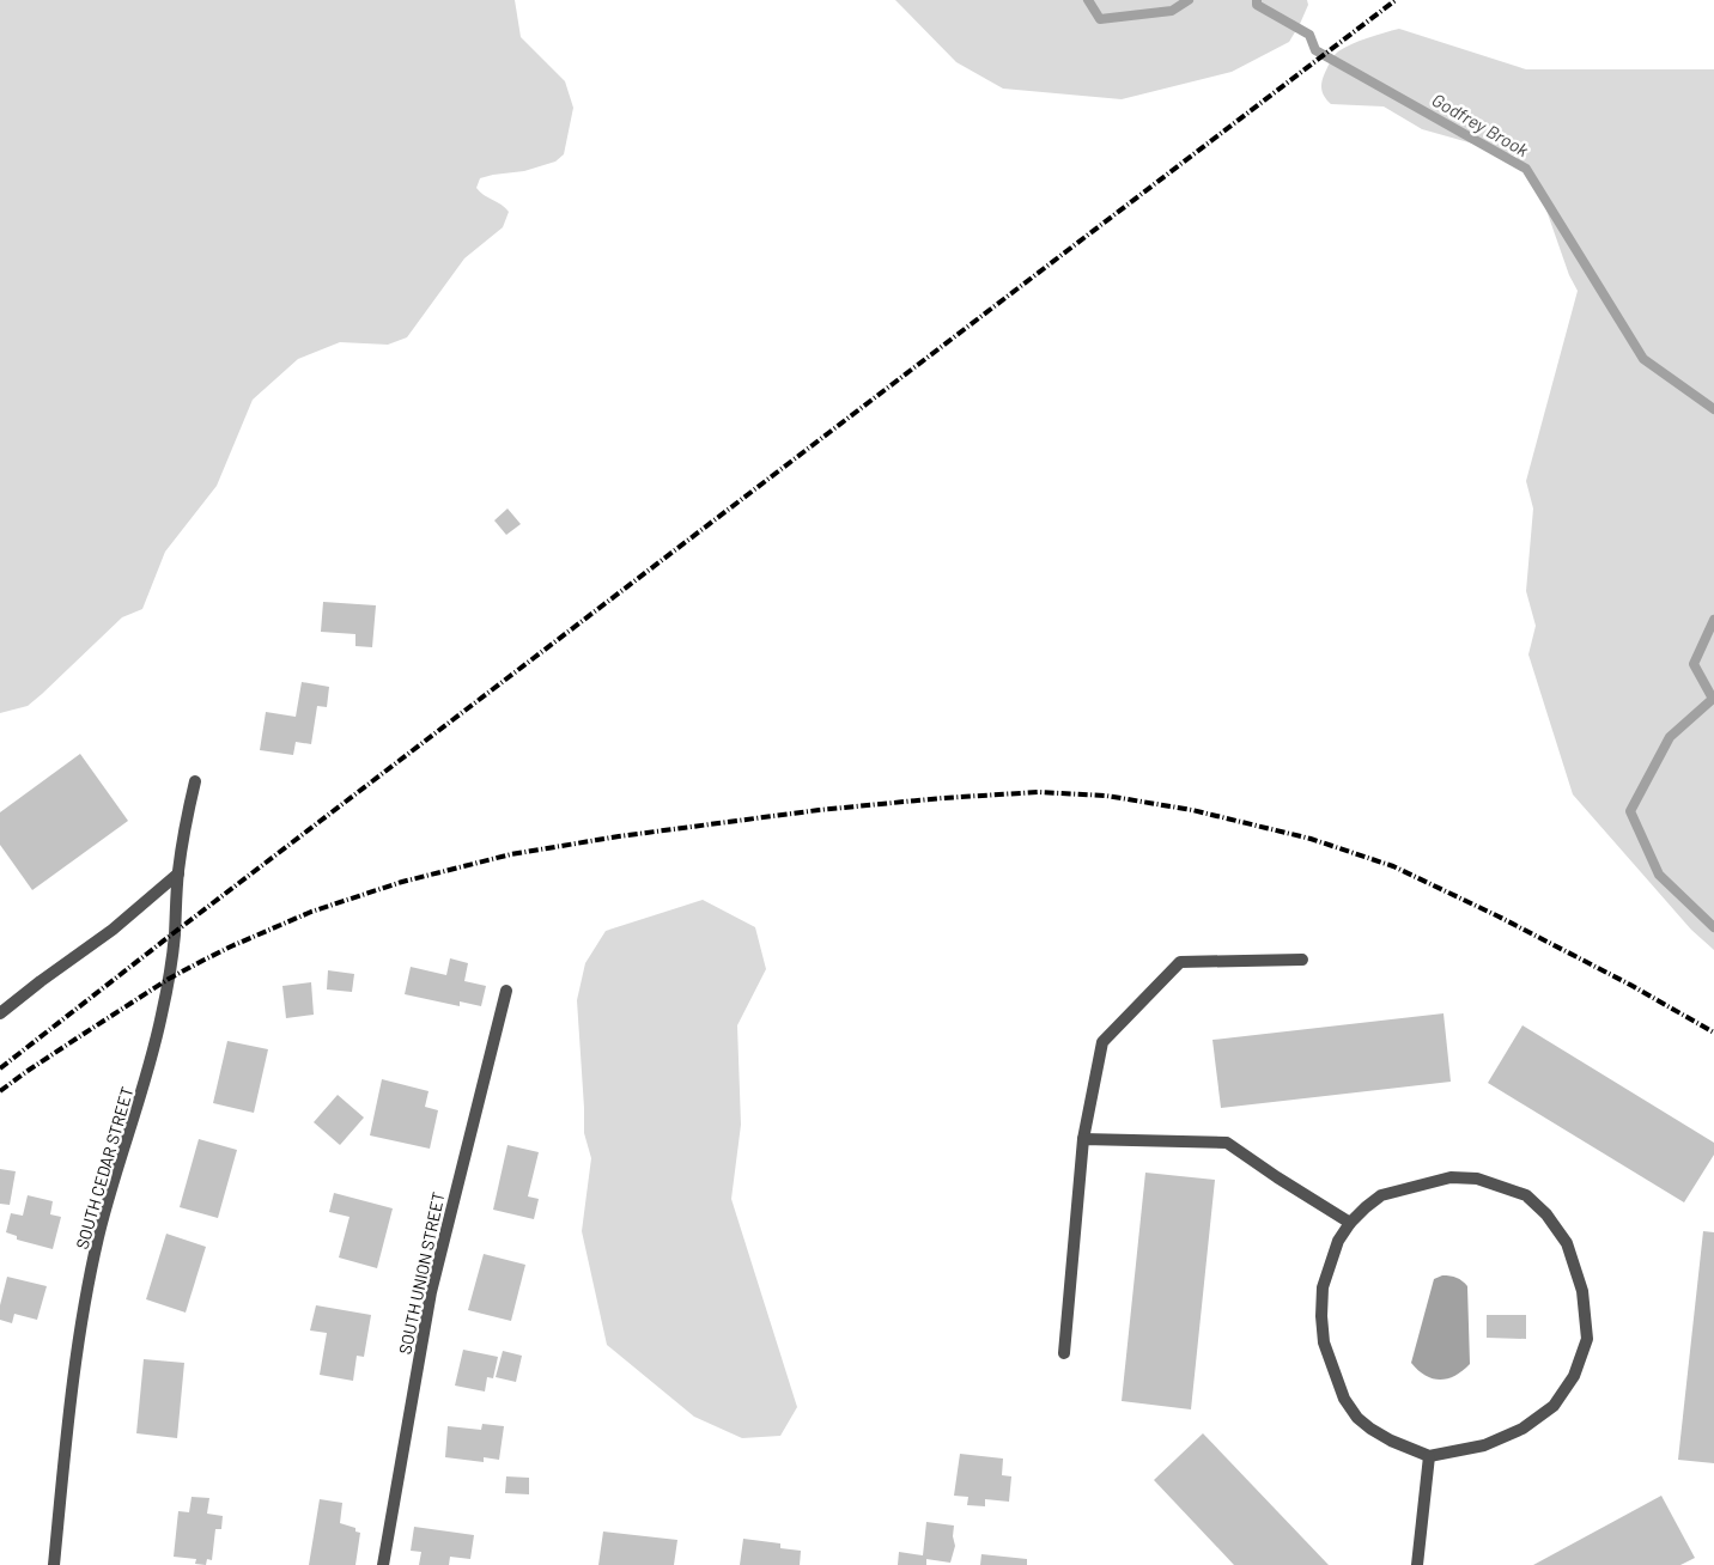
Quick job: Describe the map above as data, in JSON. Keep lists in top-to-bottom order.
{
  "streets": {
    "street": ["SOUTH CEDAR STREET", "SOUTH UNION STREET"]
  },
  "water": ["Godfrey Brook"]
}
